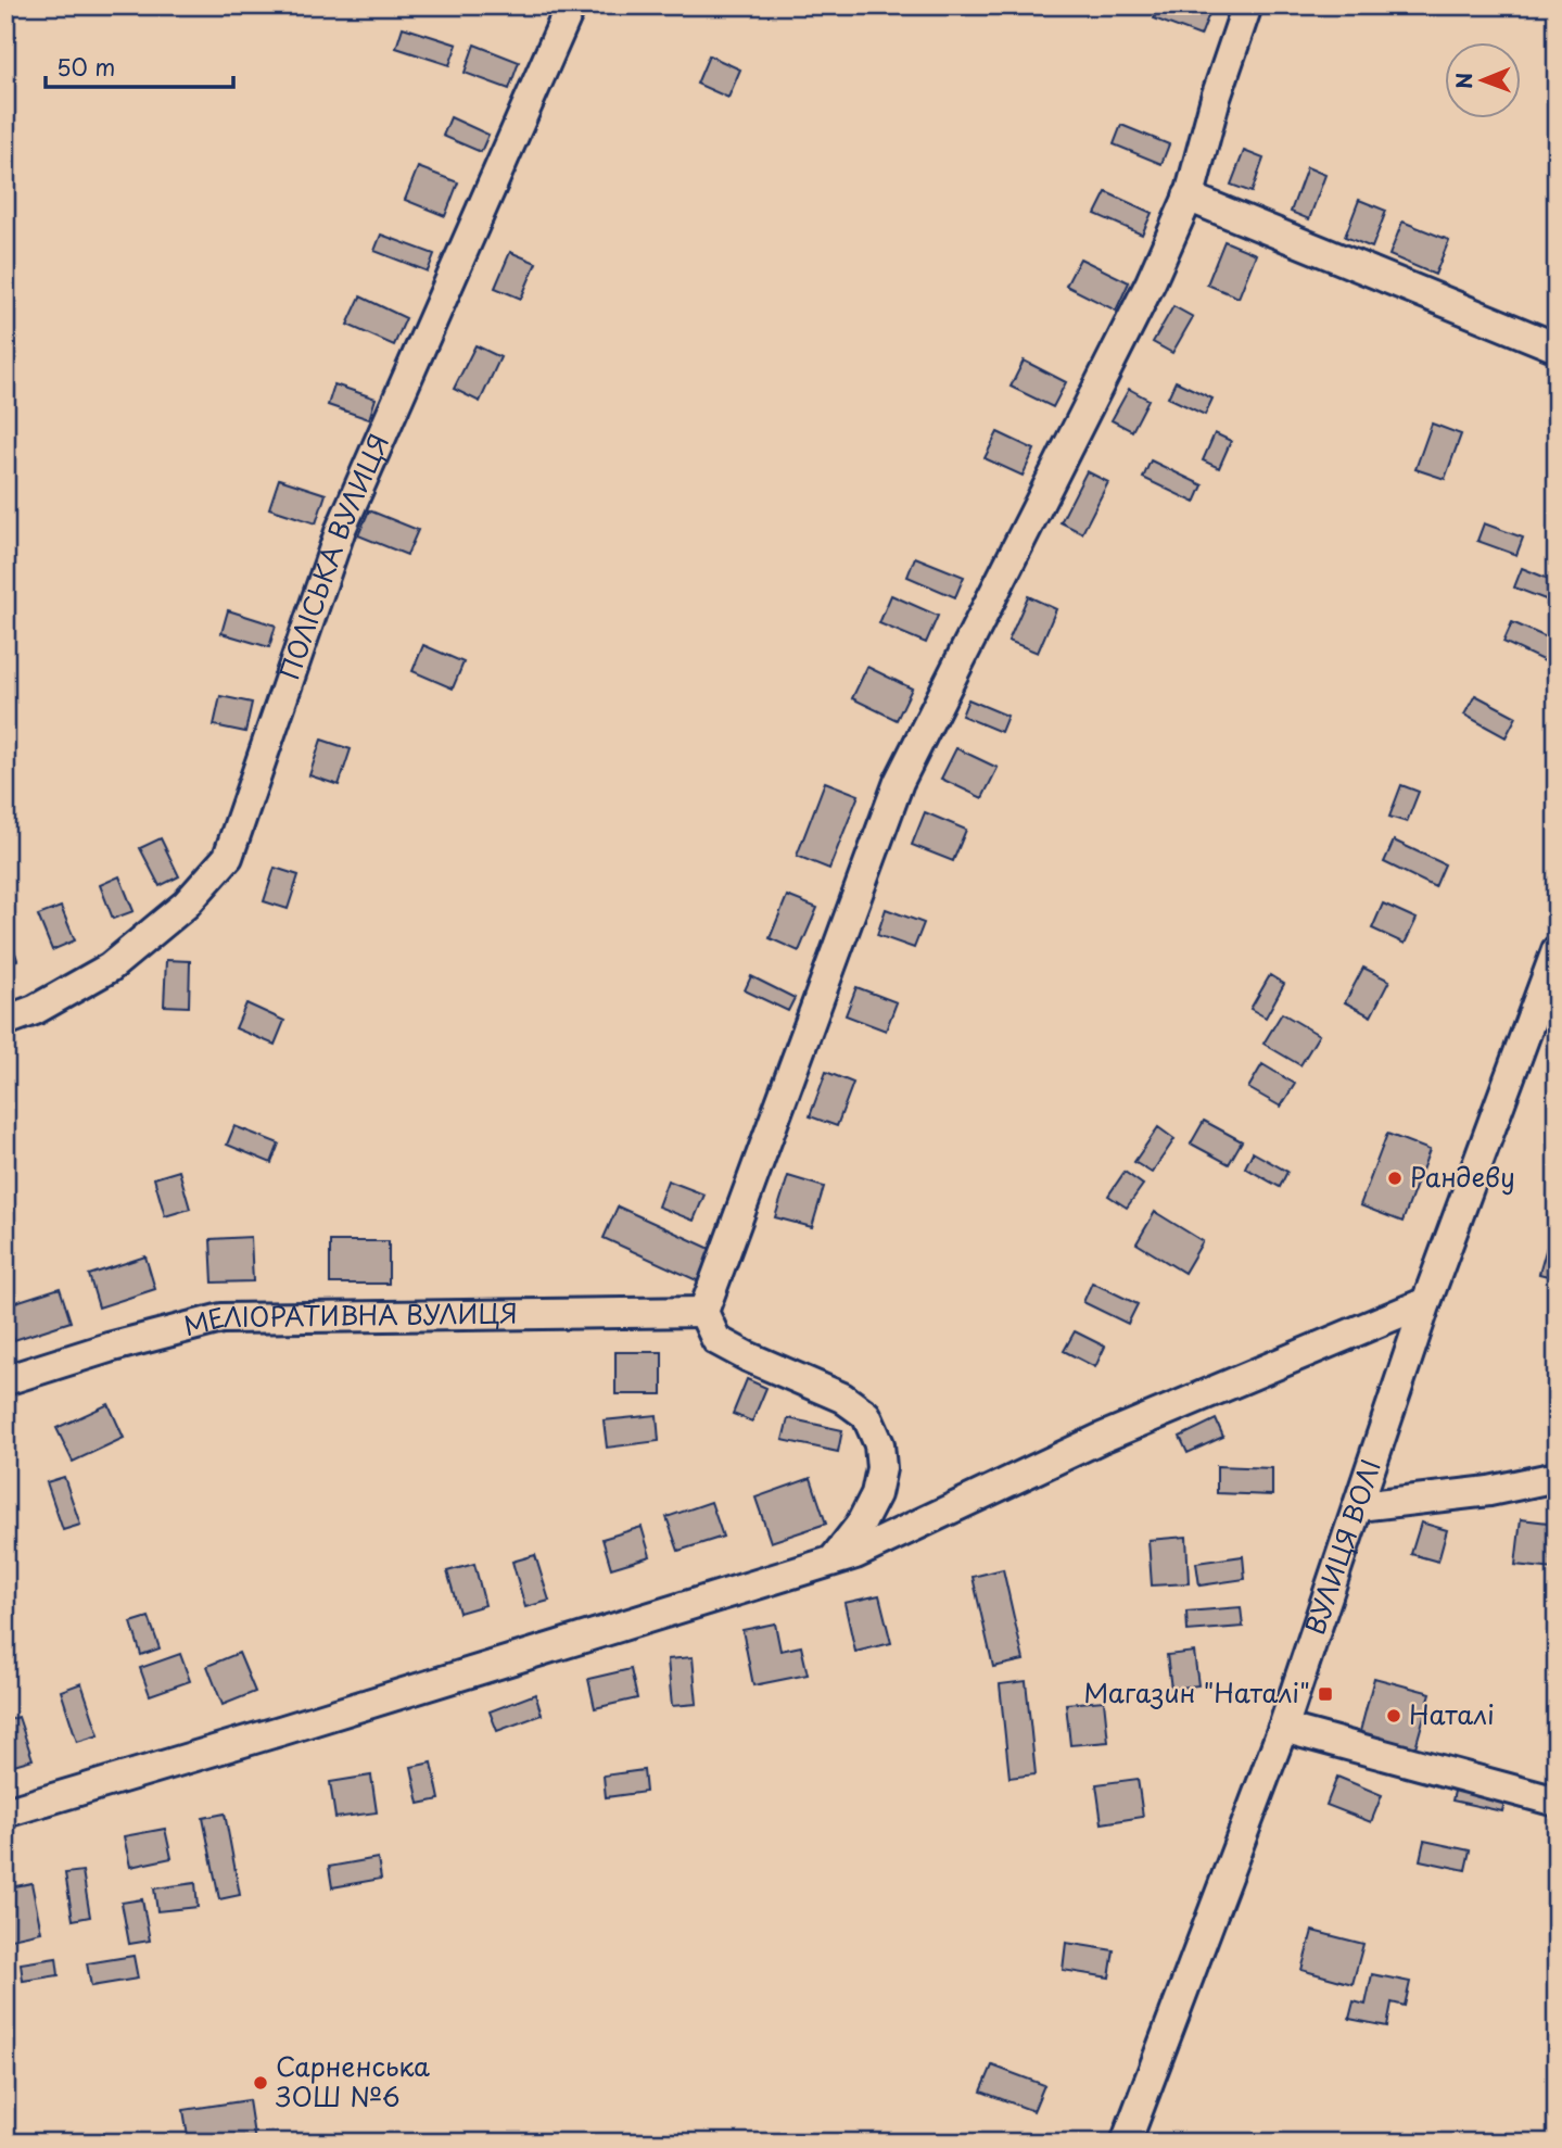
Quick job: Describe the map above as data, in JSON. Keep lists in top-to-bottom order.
{
  "streets": {
    "street": ["ПОЛІСЬКА ВУЛИЦЯ", "МЕЛІОРАТИВНА ВУЛИЦЯ", "ВУЛИЦЯ ВОЛІ"]
  },
  "places": {
    "other": ["Рандеву", "Наталі", "Сарненська ЗОШ №6"],
    "transit": ["Магазин \"Наталі\""]
  },
  "scale_bar": "50 m",
  "north": "left"
}
